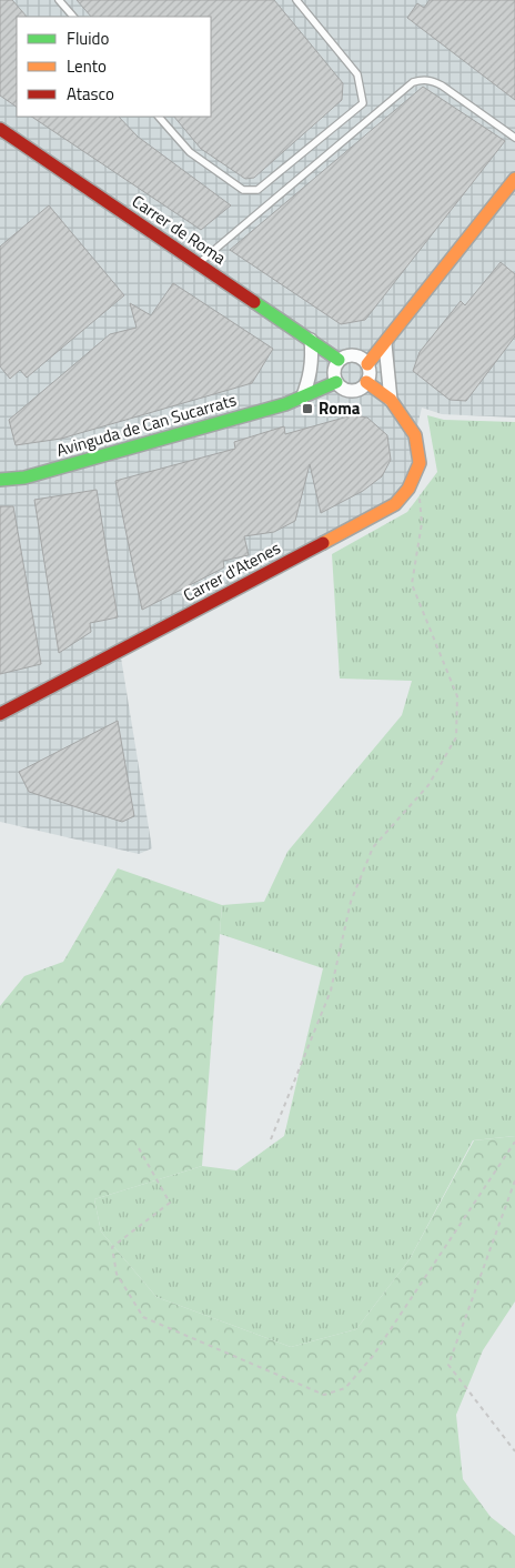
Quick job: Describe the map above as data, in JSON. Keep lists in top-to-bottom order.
{
  "streets": {
    "street": ["Carrer de Roma", "Avinguda de Can Sucarrats", "Carrer d'Atenes"]
  },
  "crossings": [
    ["Carrer de Roma", "Avinguda de Can Sucarrats"]
  ],
  "places": {
    "transit": ["Roma"]
  },
  "legend": ["Fluido", "Lento", "Atasco"]
}
